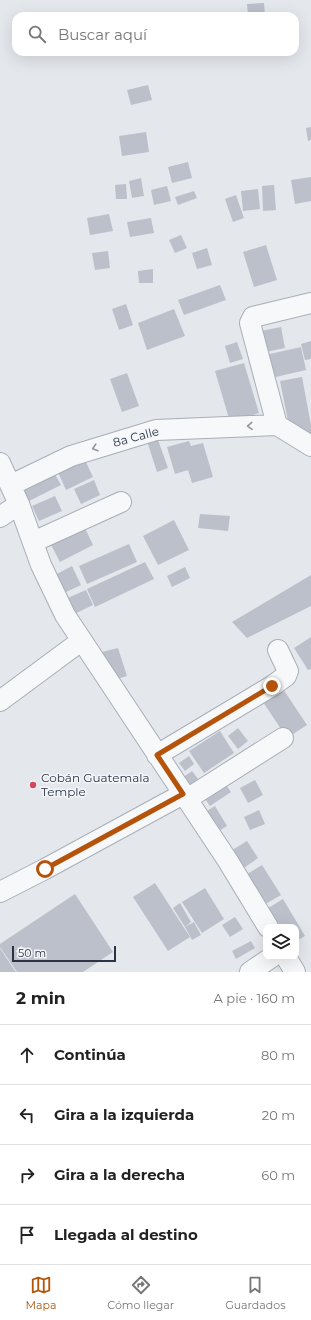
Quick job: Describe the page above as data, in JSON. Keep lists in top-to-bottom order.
{
  "streets": {
    "street": ["8a Calle"]
  },
  "places": ["Cobán Guatemala Temple"],
  "scale_bar": "50 m",
  "page": {
    "search": "Buscar aquí",
    "scale": "50 m",
    "heading": ["2 min", "A pie · 160 m"],
    "list": [
      ["Continúa", "80 m"],
      ["Gira a la izquierda", "20 m"],
      ["Gira a la derecha", "60 m"],
      "Llegada al destino"
    ],
    "nav": ["Mapa", "Cómo llegar", "Guardados"]
  }
}
